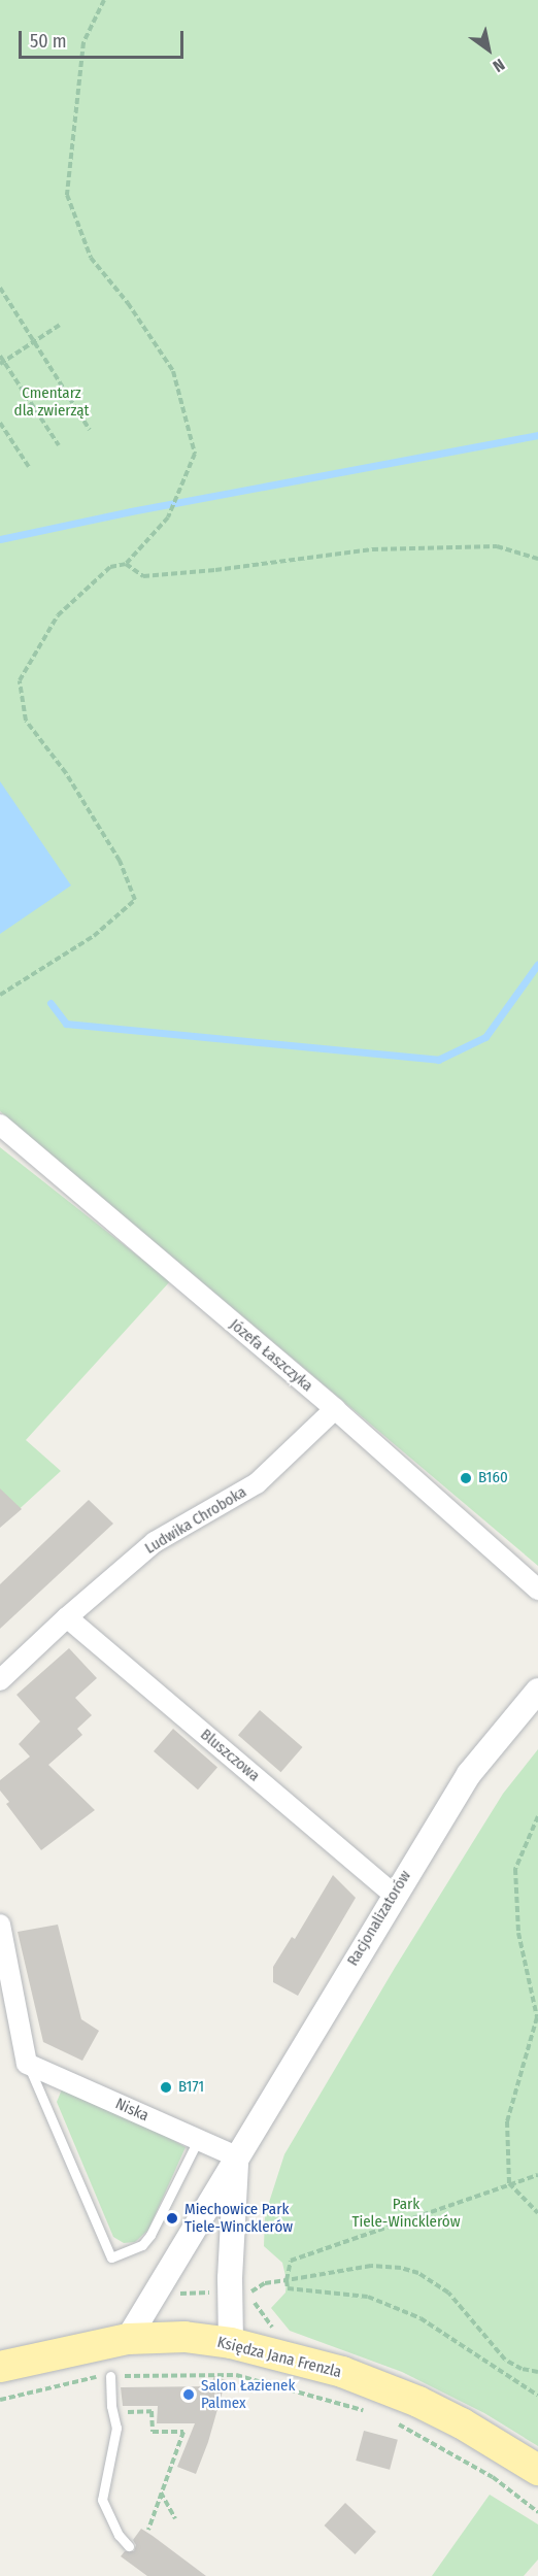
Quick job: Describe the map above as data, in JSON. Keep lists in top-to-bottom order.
{
  "streets": {
    "main road": ["Księdza Jana Frenzla"],
    "street": [
      "Józefa Łaszczyka",
      "Ludwika Chroboka",
      "Bluszczowa",
      "Racjonalizatorów",
      "Niska"
    ]
  },
  "crossings": [
    ["Józefa Łaszczyka", "Ludwika Chroboka"],
    ["Ludwika Chroboka", "Bluszczowa"],
    ["Bluszczowa", "Racjonalizatorów"],
    ["Racjonalizatorów", "Niska"],
    ["Racjonalizatorów", "Księdza Jana Frenzla"]
  ],
  "parks": ["Cmentarz dla zwierząt", "Park Tiele-Wincklerów"],
  "places": [
    "B160",
    "B171",
    "Miechowice Park Tiele-Wincklerów",
    "Salon Łazienek Palmex"
  ],
  "scale_bar": "50 m",
  "north": "bottom right"
}
